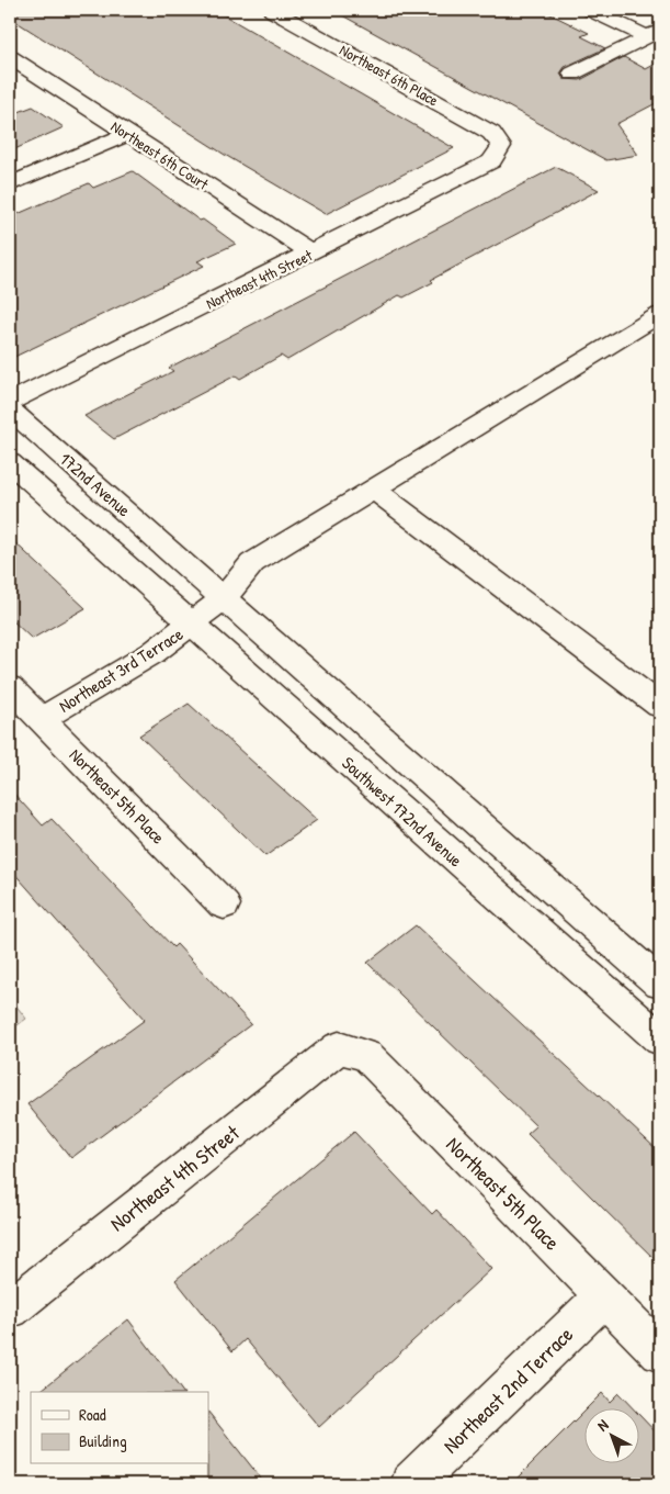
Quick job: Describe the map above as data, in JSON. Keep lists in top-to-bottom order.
{
  "streets": {
    "street": [
      "Northeast 6th Place",
      "Northeast 6th Court",
      "Northeast 4th Street",
      "172nd Avenue",
      "Northeast 3rd Terrace",
      "Northeast 5th Place",
      "Southwest 172nd Avenue",
      "Northeast 2nd Terrace"
    ]
  },
  "crossings": [
    ["Northeast 6th Place", "Northeast 4th Street"],
    ["Northeast 6th Court", "Northeast 4th Street"],
    ["Northeast 4th Street", "Northeast 5th Place"],
    ["172nd Avenue", "Northeast 3rd Terrace"],
    ["Northeast 3rd Terrace", "Northeast 5th Place"],
    ["Northeast 3rd Terrace", "Southwest 172nd Avenue"],
    ["Northeast 5th Place", "Northeast 2nd Terrace"]
  ],
  "legend": ["Road", "Building"],
  "north": "top left"
}
